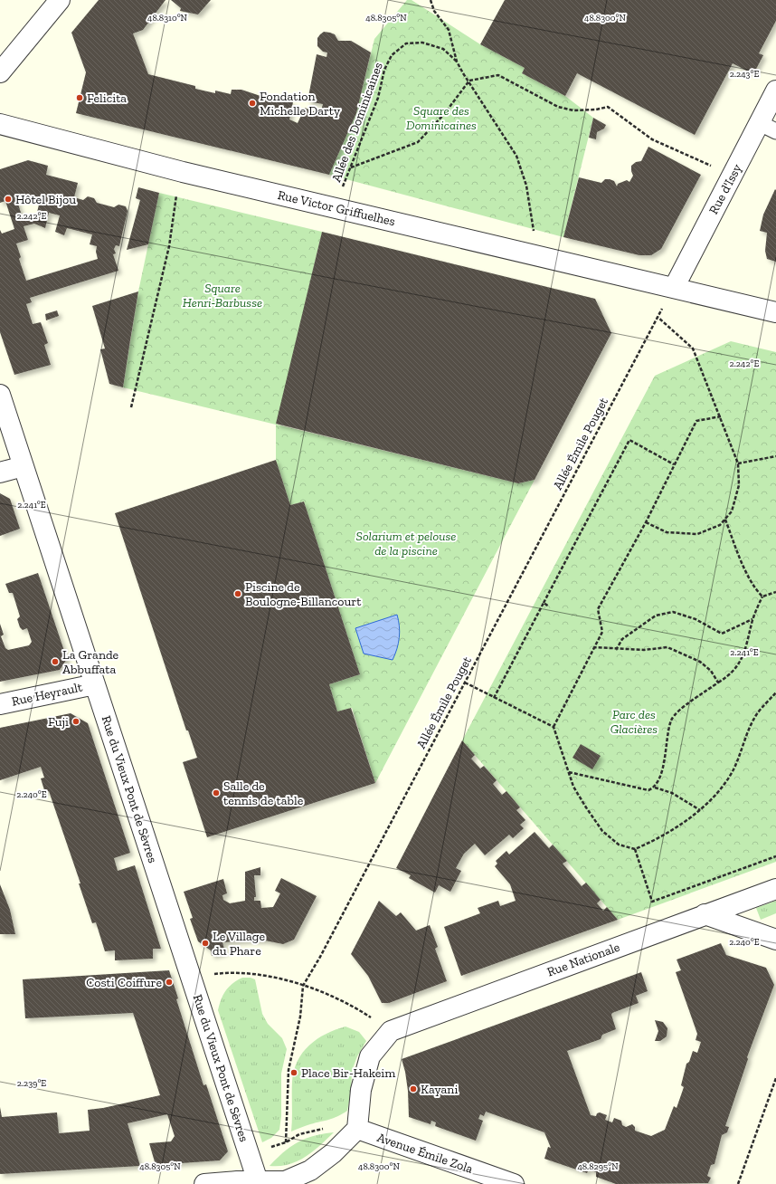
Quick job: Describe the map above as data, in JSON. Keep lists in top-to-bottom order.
{
  "streets": {
    "street": [
      "Rue d'Issy",
      "Rue Victor Griffuelhes",
      "Rue Heyrault",
      "Rue du Vieux Pont de Sèvres",
      "Rue Nationale",
      "Avenue Émile Zola"
    ],
    "path": ["Allée des Dominicaines", "Allée Émile Pouget"]
  },
  "crossings": [
    ["Allée des Dominicaines", "Rue Victor Griffuelhes"],
    ["Rue d'Issy", "Rue Victor Griffuelhes"],
    ["Rue d'Issy", "Allée Émile Pouget"],
    ["Rue Victor Griffuelhes", "Allée Émile Pouget"],
    ["Rue Heyrault", "Rue du Vieux Pont de Sèvres"]
  ],
  "parks": [
    "Square des Dominicaines",
    "Square Henri-Barbusse",
    "Solarium et pelouse de la piscine",
    "Parc des Glacières"
  ],
  "places": [
    "Felicita",
    "Fondation Michelle Darty",
    "Hôtel Bijou",
    "Piscine de Boulogne-Billancourt",
    "La Grande Abbuffata",
    "Fuji",
    "Salle de tennis de table",
    "Le Village du Phare",
    "Costi Coiffure",
    "Place Bir-Hakeim",
    "Kayani"
  ],
  "coordinates": [
    "48.8310°N",
    "48.8305°N",
    "48.8300°N",
    "2.243°E",
    "2.242°E",
    "2.241°E",
    "2.240°E",
    "2.239°E",
    "48.8295°N"
  ]
}
